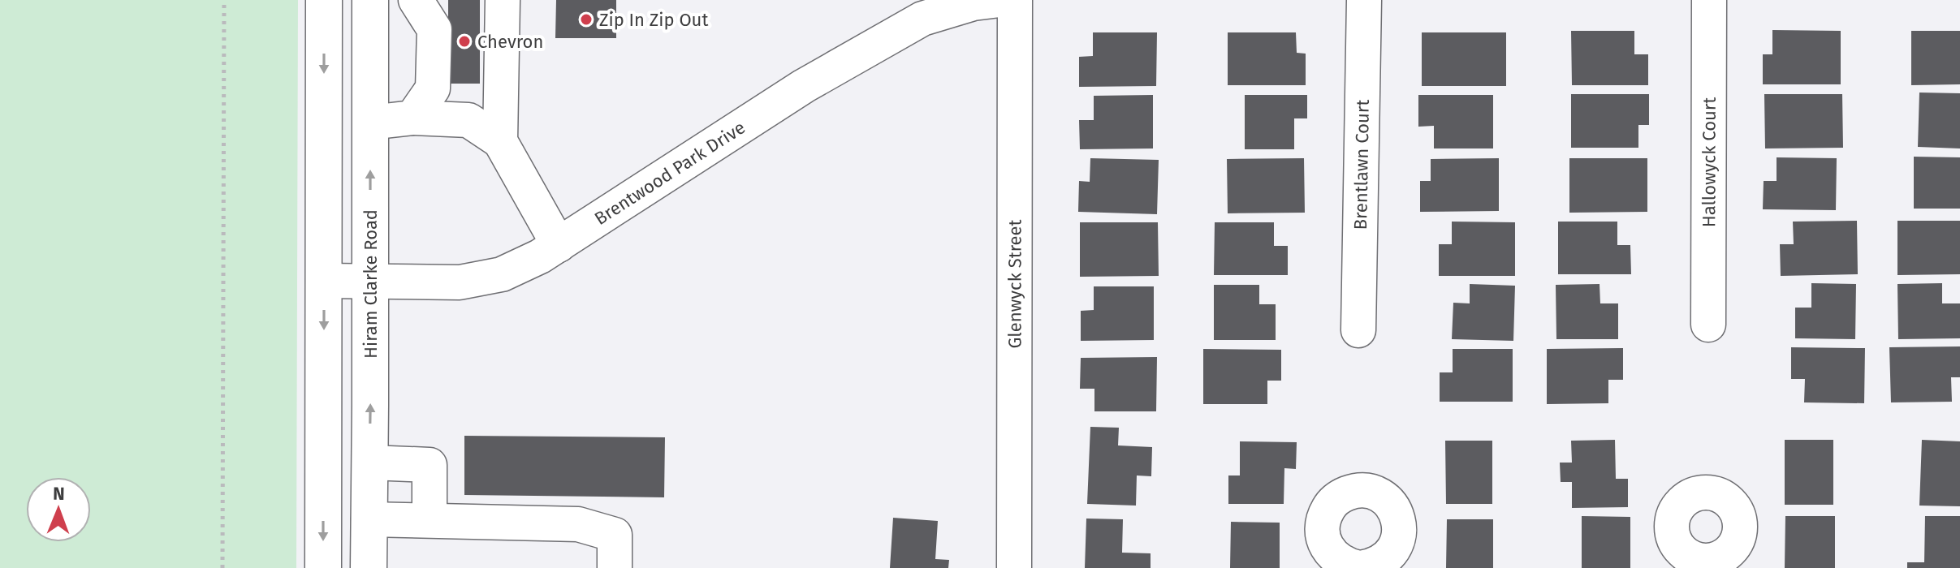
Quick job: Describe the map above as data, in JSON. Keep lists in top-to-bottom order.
{
  "streets": {
    "main road": ["Hiram Clarke Road"],
    "street": [
      "Hallowyck Court",
      "Brentlawn Court",
      "Brentwood Park Drive",
      "Glenwyck Street"
    ]
  },
  "crossings": [
    ["Brentwood Park Drive", "Hiram Clarke Road"]
  ],
  "places": ["Zip In Zip Out", "Chevron"],
  "north": "top"
}
